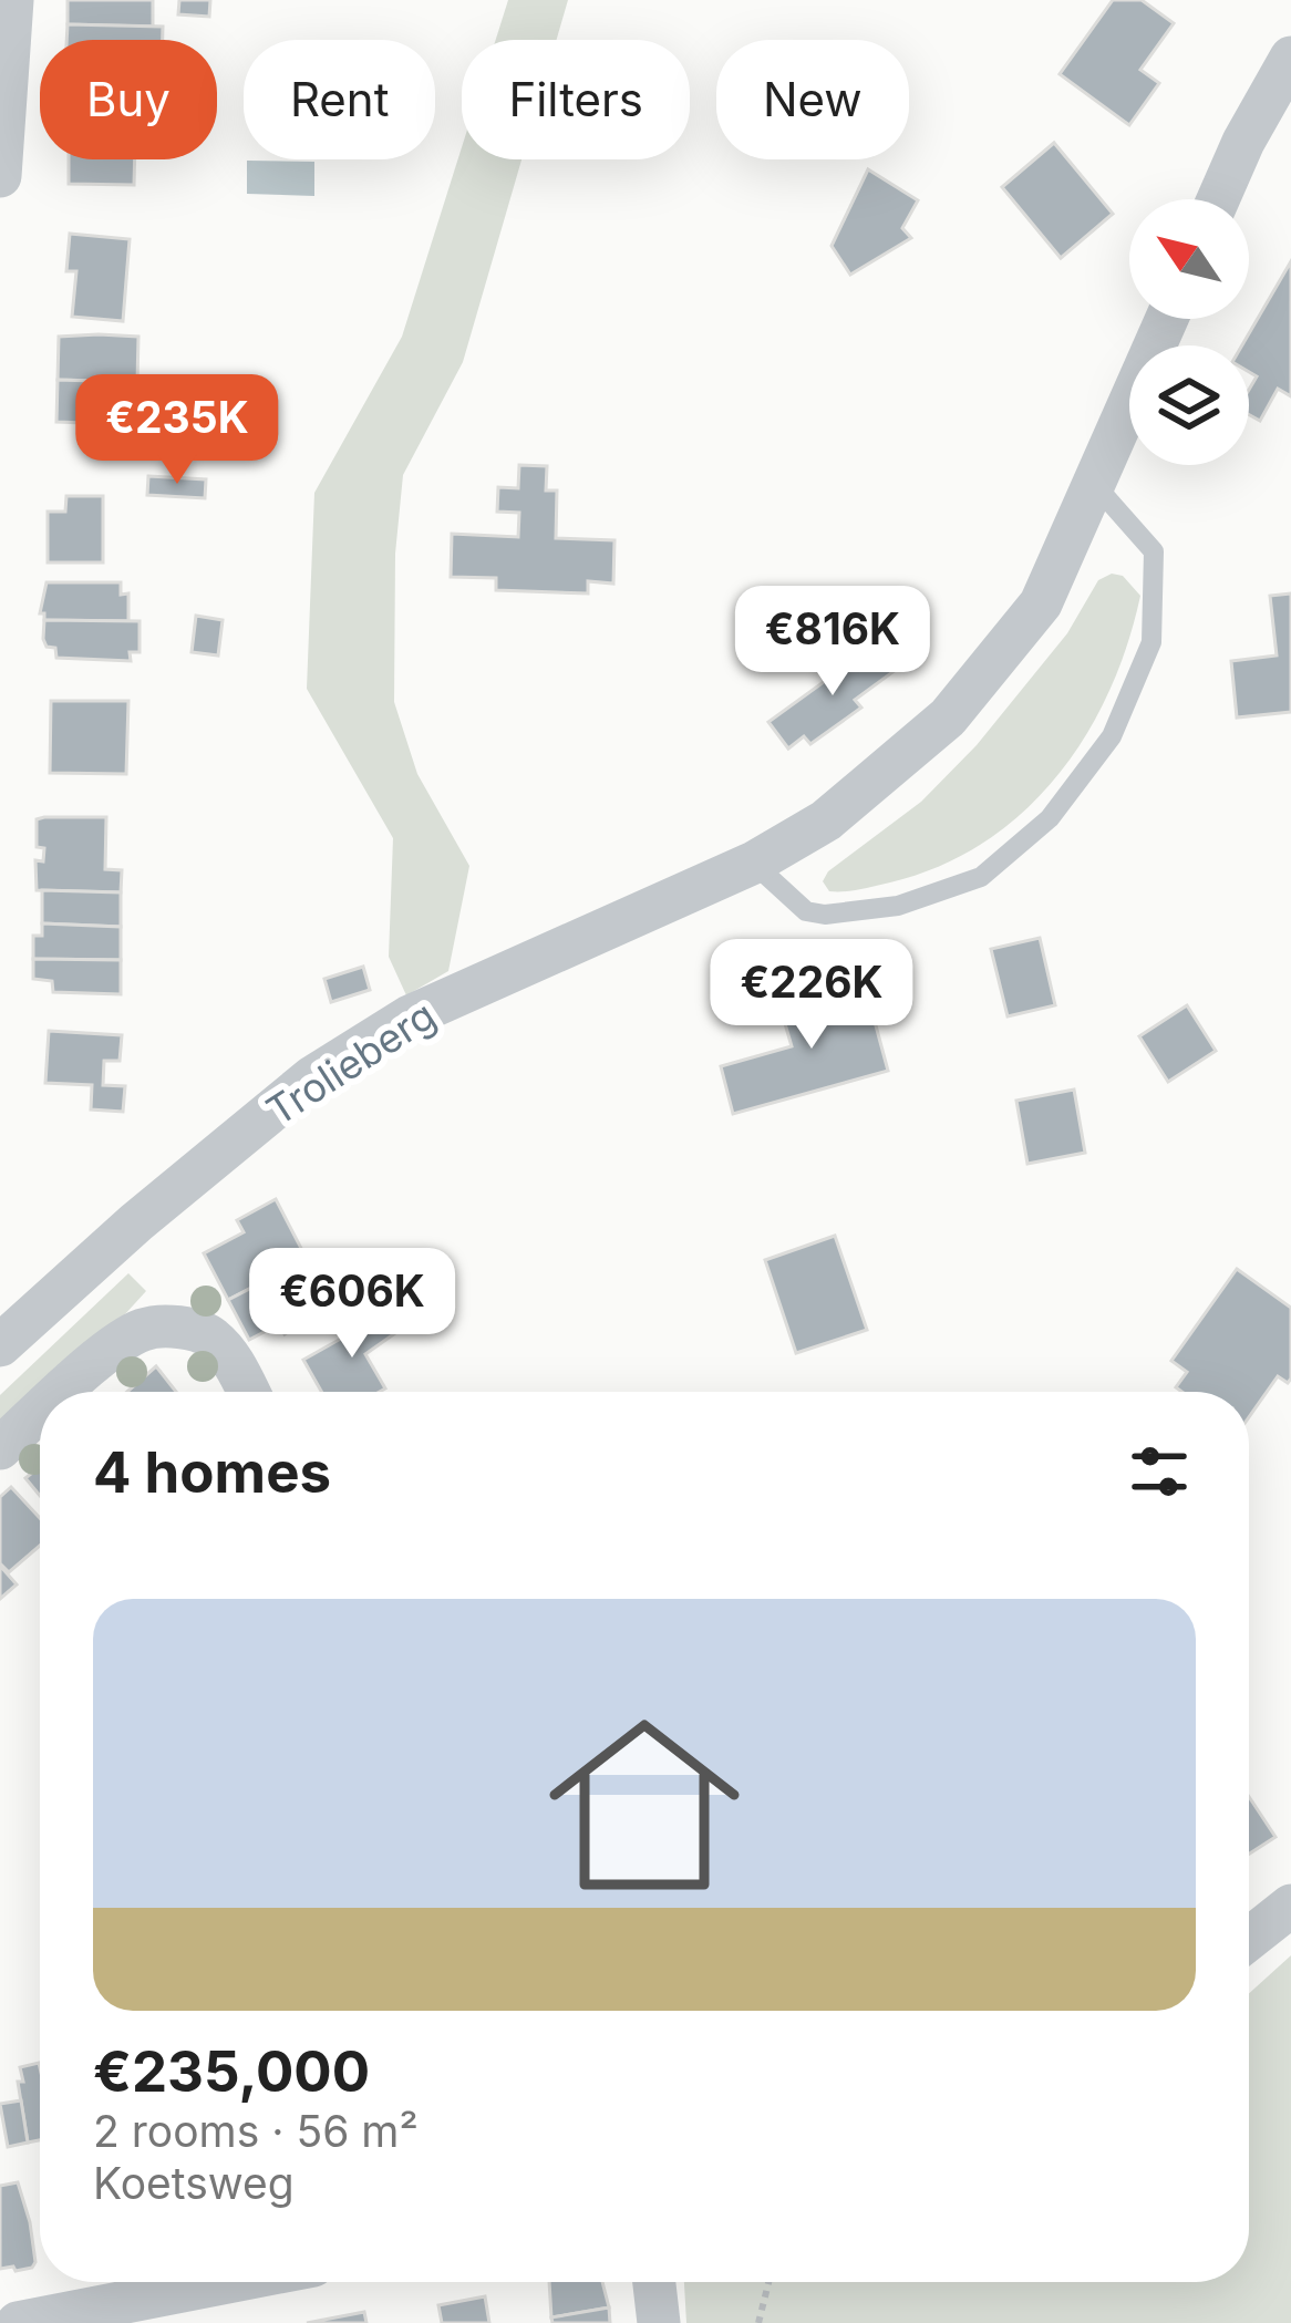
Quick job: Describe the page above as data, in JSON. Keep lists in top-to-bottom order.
{
  "streets": {
    "street": ["Trolieberg"]
  },
  "north": "top left",
  "page": {
    "chip": [
      "Buy",
      "Rent",
      "Filters",
      "New"
    ],
    "price": [
      "€235K",
      "€816K",
      "€226K",
      "€606K"
    ],
    "heading": "4 homes",
    "list": [
      {
        "name": "€235,000",
        "note": "2 rooms · 56 m² · Koetsweg"
      }
    ]
  }
}
